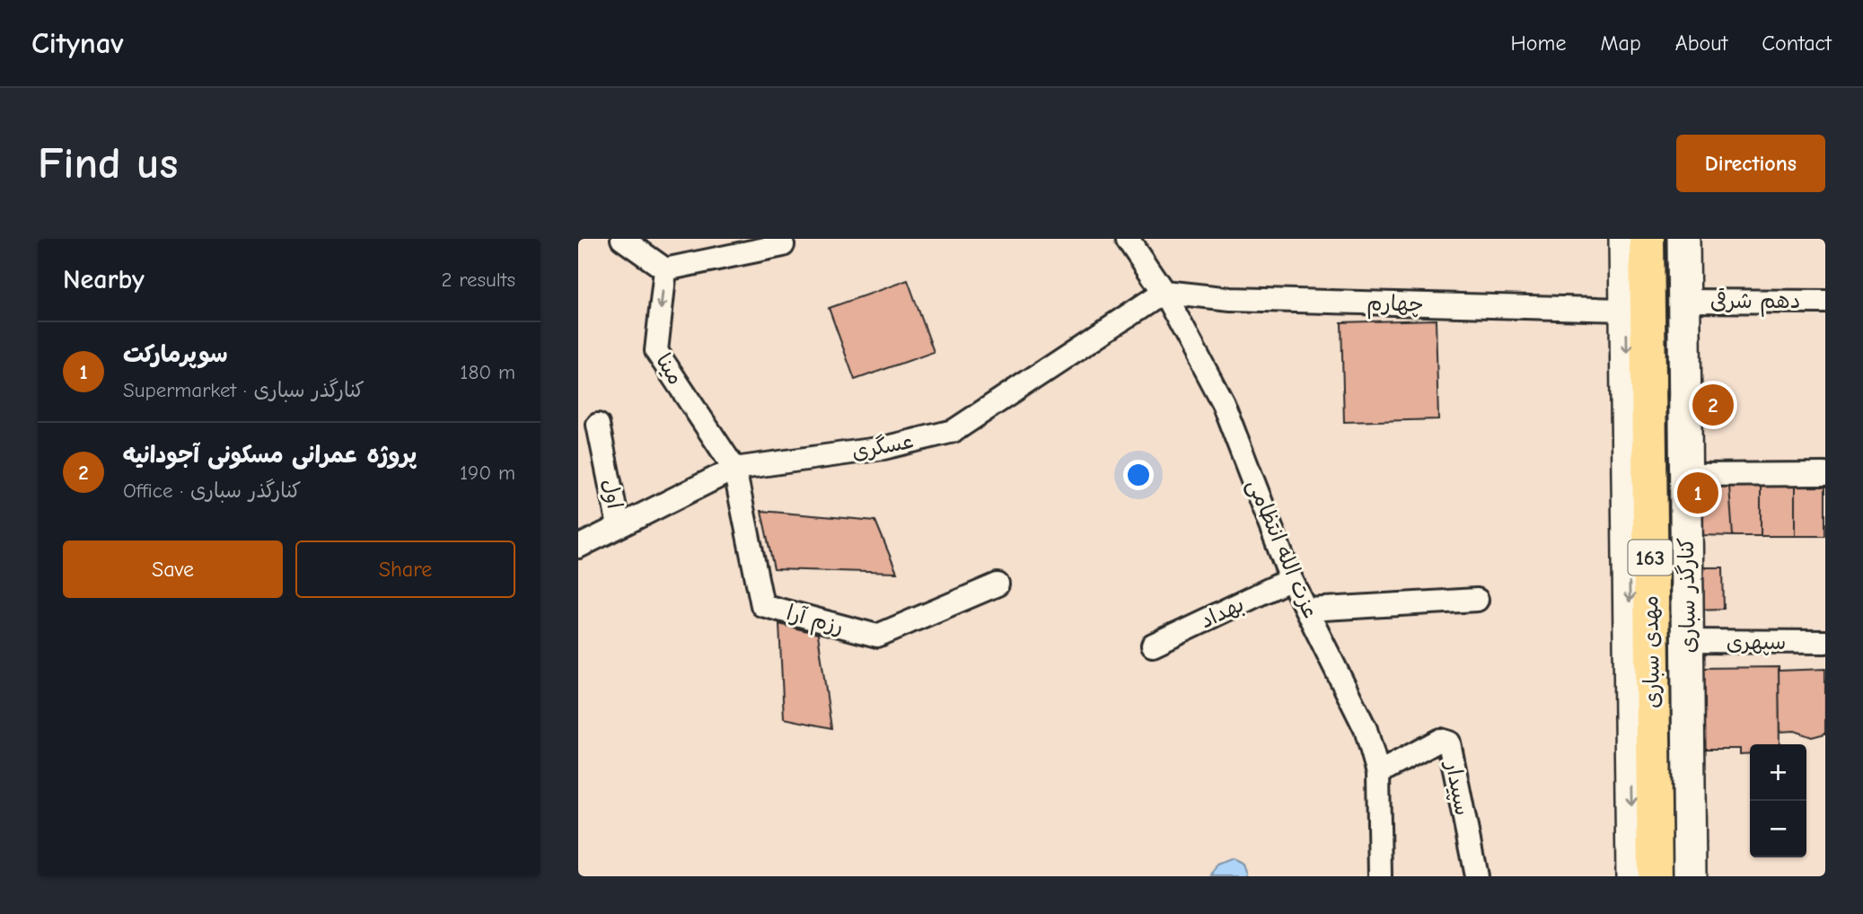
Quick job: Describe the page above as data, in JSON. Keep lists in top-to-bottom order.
{
  "streets": {
    "main road": ["163", "کنارگذر سباری", "مهدی سباری"],
    "street": [
      "دهم شرقی",
      "چهارم",
      "مینا",
      "عسگری",
      "اول",
      "عزت الله انتظامی",
      "بهداد",
      "رزم آرا",
      "سپهری",
      "سپیدار"
    ]
  },
  "crossings": [
    ["دهم شرقی", "کنارگذر سباری"],
    ["چهارم", "عسگری"],
    ["چهارم", "عزت الله انتظامی"],
    ["مینا", "عسگری"],
    ["مینا", "رزم آرا"],
    ["عسگری", "اول"],
    ["عسگری", "عزت الله انتظامی"],
    ["عسگری", "رزم آرا"],
    ["عزت الله انتظامی", "بهداد"],
    ["عزت الله انتظامی", "سپیدار"],
    ["کنارگذر سباری", "سپهری"]
  ],
  "one_way": ["مینا"],
  "page": {
    "header": "Citynav",
    "nav": [
      "Home",
      "Map",
      "About",
      "Contact"
    ],
    "buttons": [
      "Directions",
      ["Save", "Share"]
    ],
    "title": "Find us",
    "heading": ["Nearby", "2 results"],
    "list": [
      {
        "mark": "1",
        "name": "سوپرمارکت",
        "note": "Supermarket · کنارگذر سباری",
        "value": "180 m"
      },
      {
        "mark": "2",
        "name": "پروژه عمرانی مسکونی آجودانیه",
        "note": "Office · کنارگذر سباری",
        "value": "190 m"
      }
    ],
    "pins": ["2", "1"],
    "map_buttons": ["+", "−"]
  }
}
